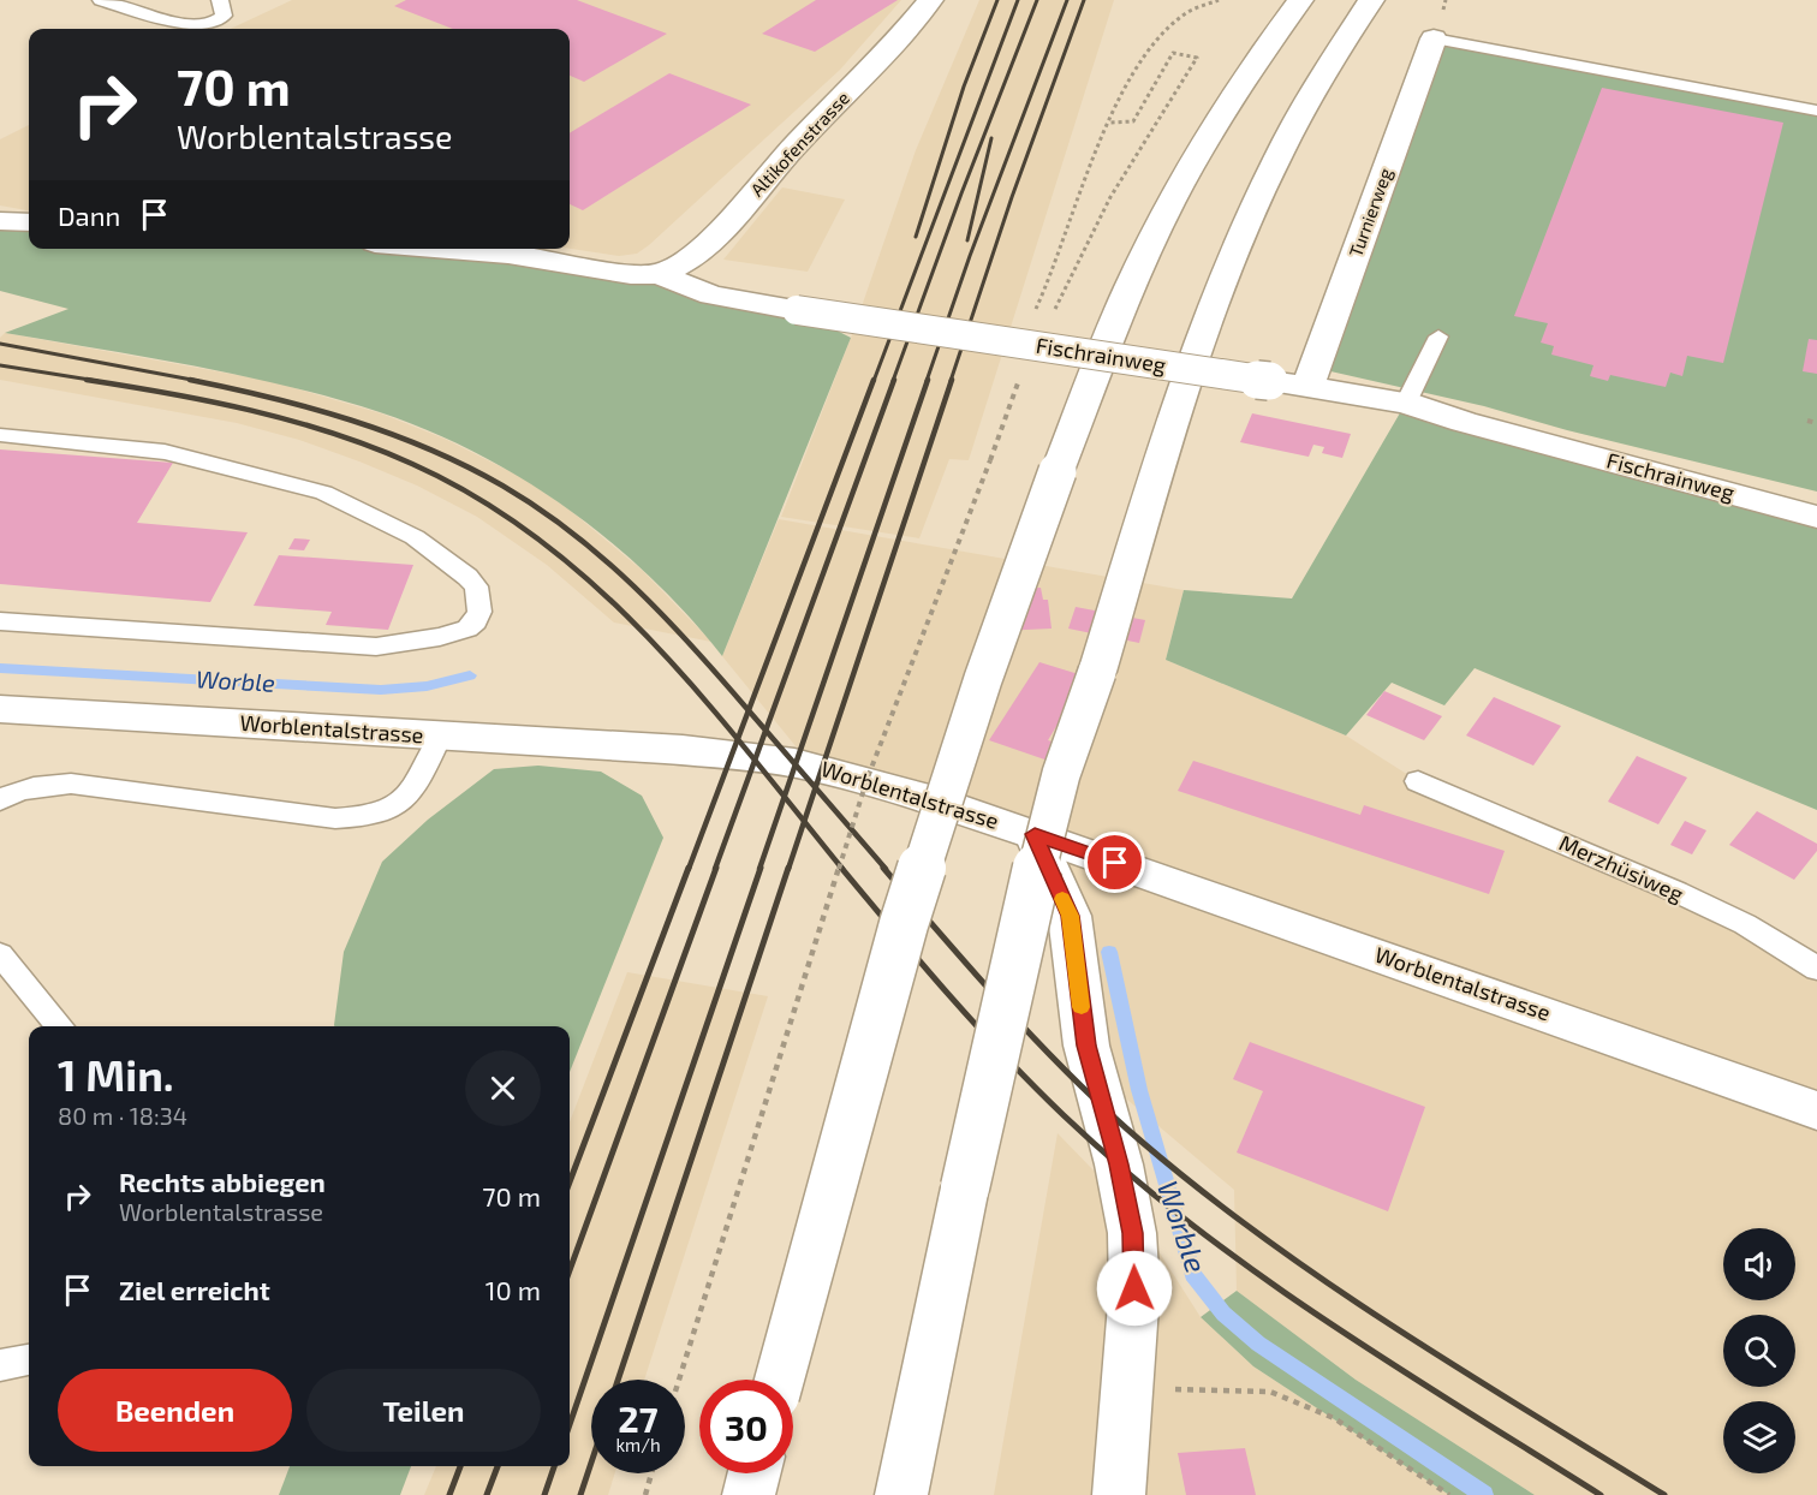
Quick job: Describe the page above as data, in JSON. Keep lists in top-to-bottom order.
{
  "streets": {
    "main road": [
      "Altikofenstrasse",
      "Turnierweg",
      "Fischrainweg",
      "Worblentalstrasse"
    ],
    "lane": ["Merzhüsiweg"]
  },
  "crossings": [
    ["Altikofenstrasse", "Fischrainweg"],
    ["Turnierweg", "Fischrainweg"]
  ],
  "water": ["Worble"],
  "page": {
    "turn": ["70 m", "Worblentalstrasse"],
    "then": "Dann",
    "heading": ["1 Min.", "80 m · 18:34"],
    "list": [
      {
        "name": "Rechts abbiegen",
        "note": "Worblentalstrasse",
        "value": "70 m"
      },
      {
        "name": "Ziel erreicht",
        "value": "10 m"
      }
    ],
    "buttons": ["Beenden", "Teilen"],
    "speed": "27 km/h",
    "limit": "30"
  }
}
